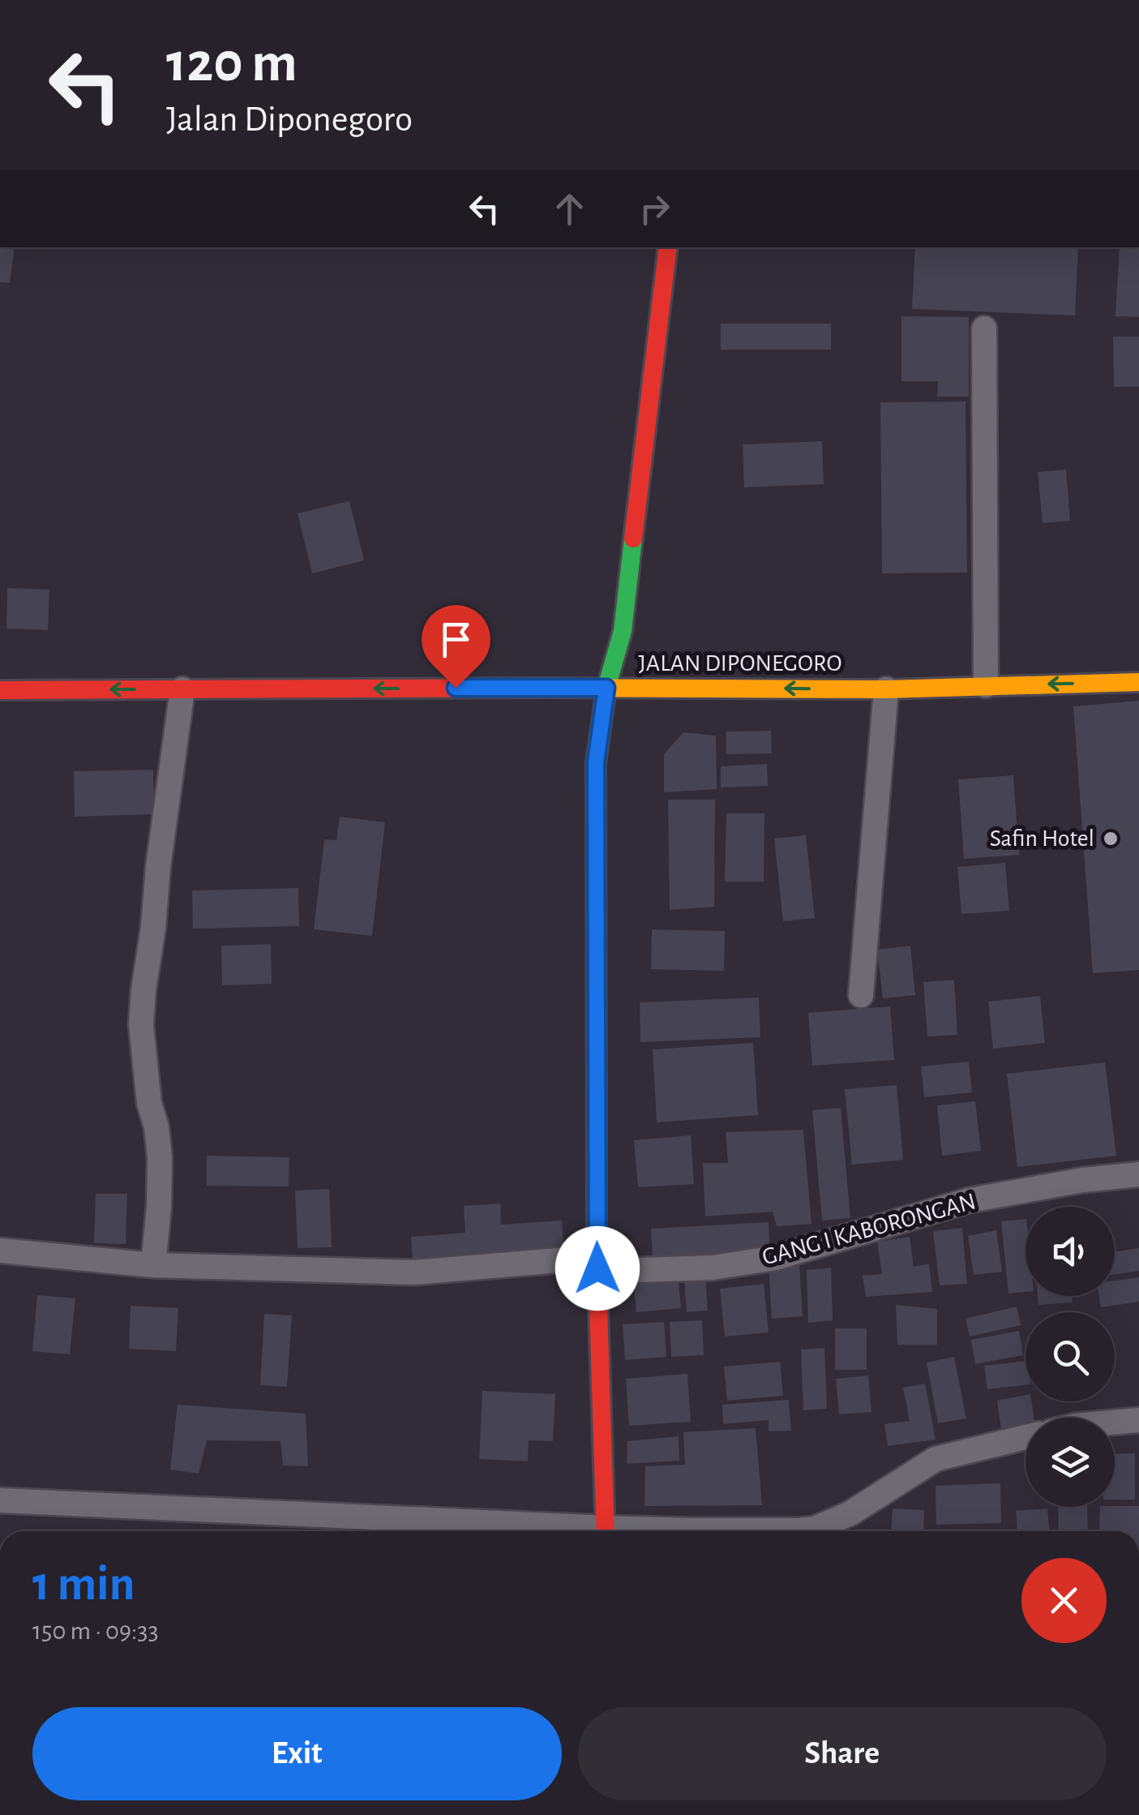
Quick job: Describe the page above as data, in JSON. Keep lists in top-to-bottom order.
{
  "streets": {
    "main road": ["JALAN DIPONEGORO"],
    "street": ["GANG I KABORONGAN"]
  },
  "one_way": ["JALAN DIPONEGORO"],
  "places": ["Safin Hotel"],
  "page": {
    "turn": ["120 m", "Jalan Diponegoro"],
    "heading": ["1 min", "150 m · 09:33"],
    "buttons": ["Exit", "Share"]
  }
}
